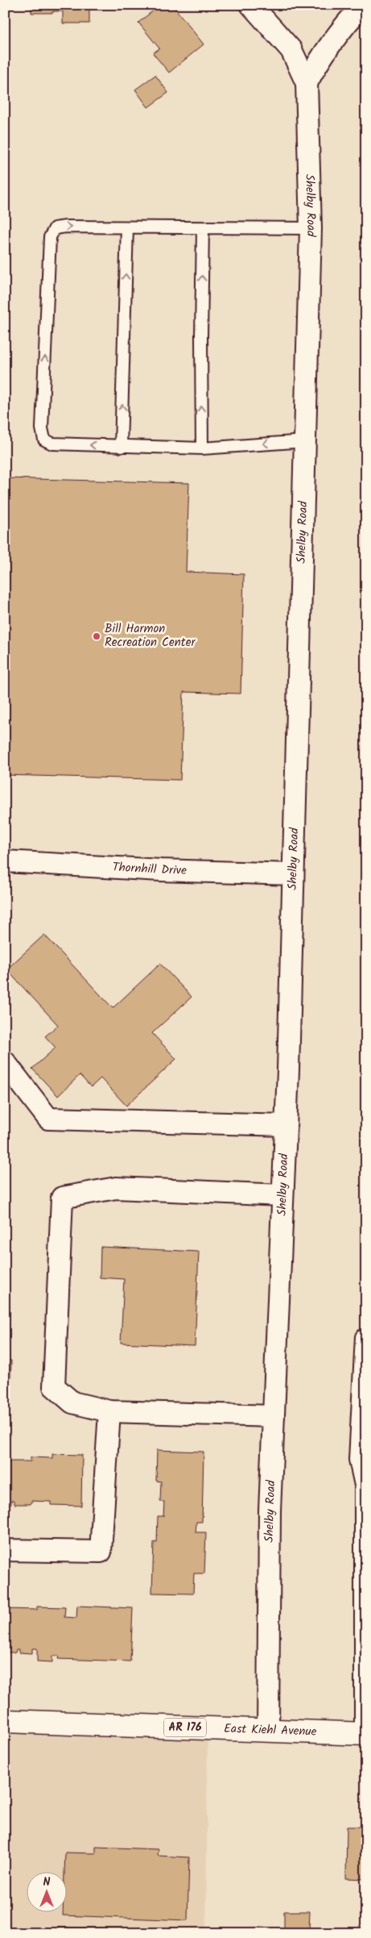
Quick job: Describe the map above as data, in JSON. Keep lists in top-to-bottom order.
{
  "streets": {
    "main road": ["AR 176", "East Kiehl Avenue"],
    "street": ["Shelby Road", "Thornhill Drive"]
  },
  "crossings": [
    ["Shelby Road", "Thornhill Drive"],
    ["Shelby Road", "East Kiehl Avenue"]
  ],
  "places": ["Bill Harmon Recreation Center"],
  "north": "top"
}
